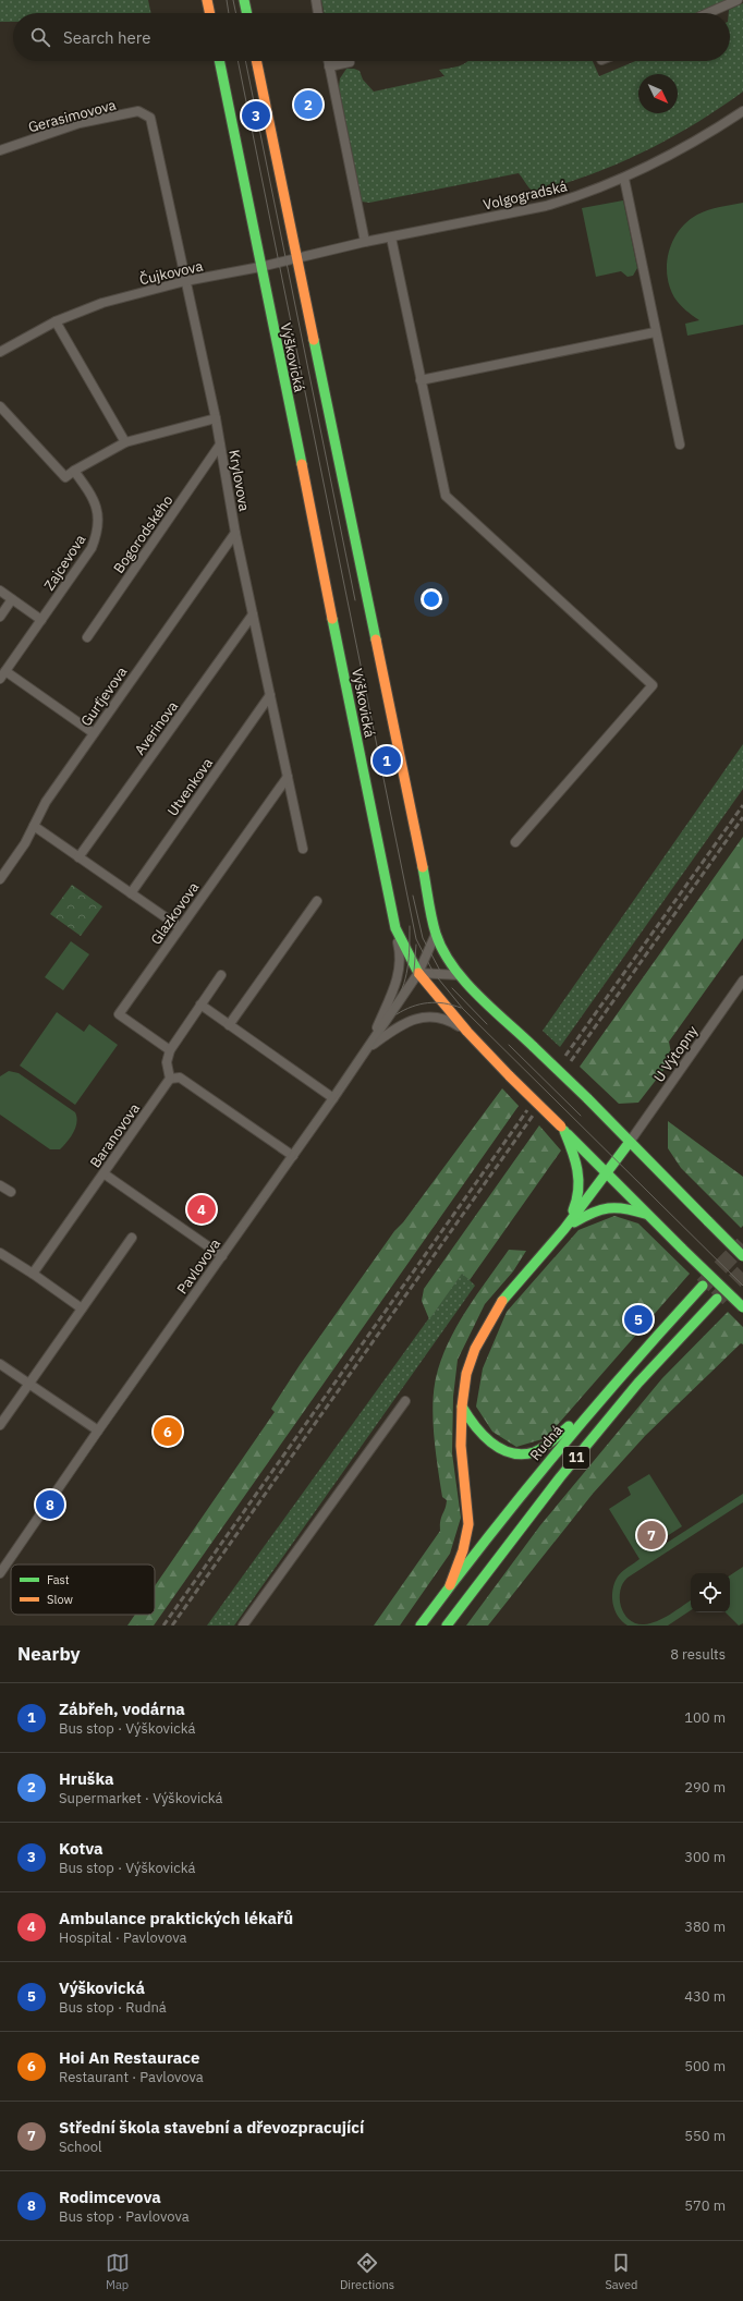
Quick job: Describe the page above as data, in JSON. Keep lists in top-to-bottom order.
{
  "streets": {
    "main road": ["Výškovická", "Rudná", "11"],
    "street": [
      "Gerasimovova",
      "Volgogradská",
      "Čujkovova",
      "Krylovova",
      "Bogorodského",
      "Zajcevova",
      "Gurťjevova",
      "Averinova",
      "Utvenkova",
      "Glazkovova",
      "U Výtopny",
      "Baranovova",
      "Pavlovova"
    ]
  },
  "crossings": [
    ["Gerasimovova", "Krylovova"],
    ["Volgogradská", "Čujkovova"],
    ["Volgogradská", "Výškovická"],
    ["Čujkovova", "Výškovická"],
    ["Čujkovova", "Krylovova"],
    ["Výškovická", "U Výtopny"],
    ["Výškovická", "Pavlovova"],
    ["Krylovova", "Bogorodského"],
    ["Krylovova", "Gurťjevova"],
    ["Krylovova", "Averinova"],
    ["Krylovova", "Utvenkova"],
    ["Krylovova", "Glazkovova"]
  ],
  "legend": ["Fast", "Slow"],
  "north": "bottom right",
  "page": {
    "search": "Search here",
    "pins": [
      "2",
      "3",
      "1",
      "4",
      "5",
      "6",
      "8",
      "7"
    ],
    "heading": ["Nearby", "8 results"],
    "list": [
      {
        "mark": "1",
        "name": "Zábřeh, vodárna",
        "note": "Bus stop · Výškovická",
        "value": "100 m"
      },
      {
        "mark": "2",
        "name": "Hruška",
        "note": "Supermarket · Výškovická",
        "value": "290 m"
      },
      {
        "mark": "3",
        "name": "Kotva",
        "note": "Bus stop · Výškovická",
        "value": "300 m"
      },
      {
        "mark": "4",
        "name": "Ambulance praktických lékařů",
        "note": "Hospital · Pavlovova",
        "value": "380 m"
      },
      {
        "mark": "5",
        "name": "Výškovická",
        "note": "Bus stop · Rudná",
        "value": "430 m"
      },
      {
        "mark": "6",
        "name": "Hoi An Restaurace",
        "note": "Restaurant · Pavlovova",
        "value": "500 m"
      },
      {
        "mark": "7",
        "name": "Střední škola stavební a dřevozpracující",
        "note": "School",
        "value": "550 m"
      },
      {
        "mark": "8",
        "name": "Rodimcevova",
        "note": "Bus stop · Pavlovova",
        "value": "570 m"
      }
    ],
    "nav": ["Map", "Directions", "Saved"]
  }
}
